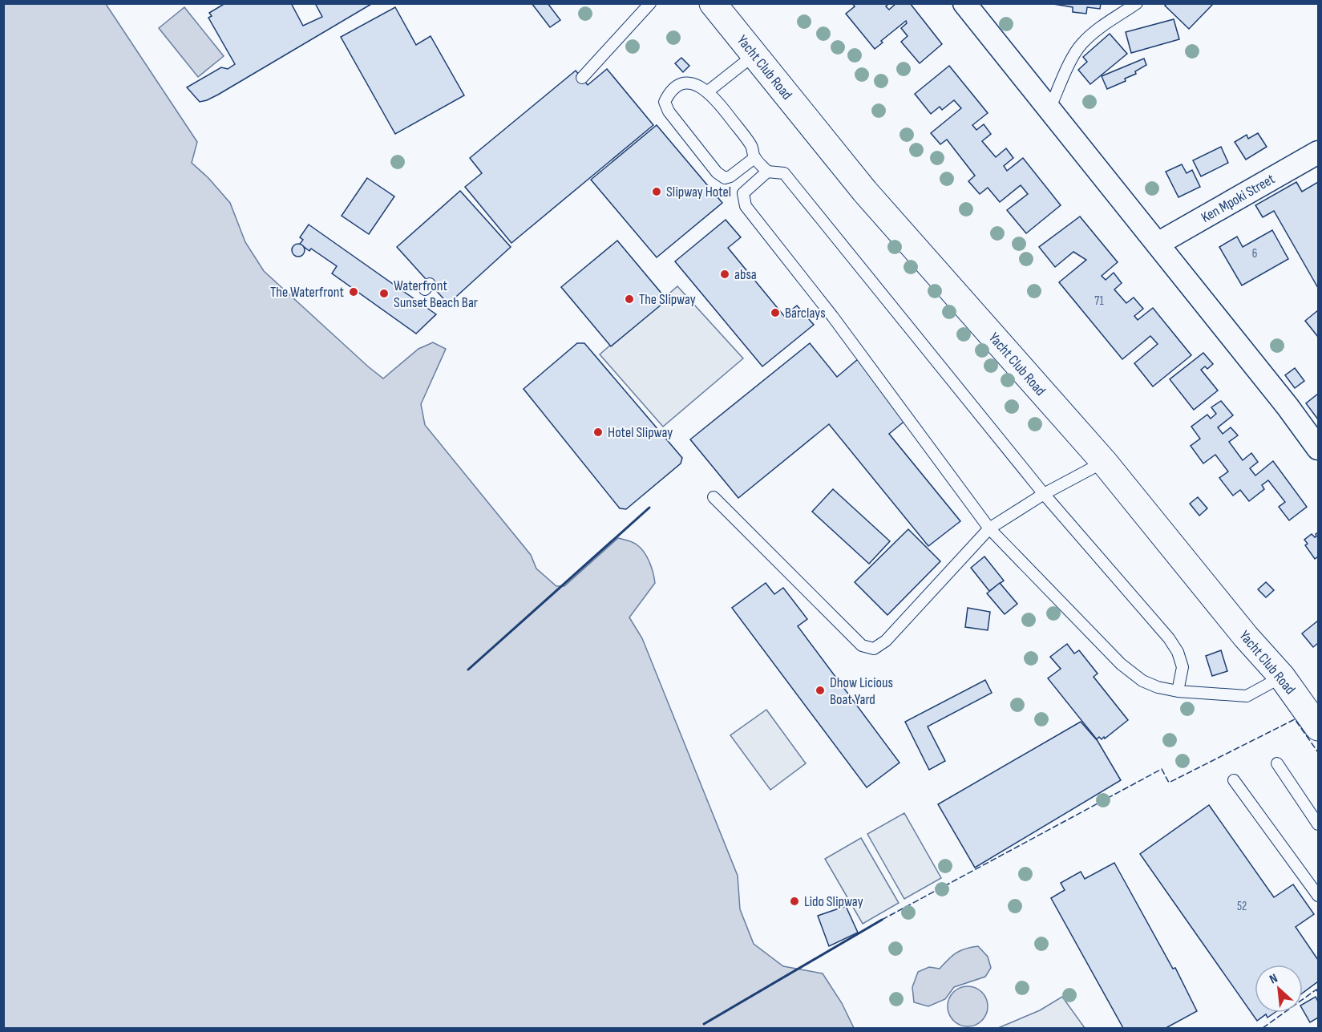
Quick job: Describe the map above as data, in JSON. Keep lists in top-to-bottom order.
{
  "streets": {
    "street": ["Yacht Club Road", "Ken Mpoki Street"]
  },
  "places": [
    "Slipway Hotel",
    "absa",
    "The Waterfront",
    "Waterfront Sunset Beach Bar",
    "The Slipway",
    "Barclays",
    "Hotel Slipway",
    "Dhow Licious Boat Yard",
    "Lido Slipway"
  ],
  "house_numbers": ["6", "71", "52"],
  "north": "top left"
}
